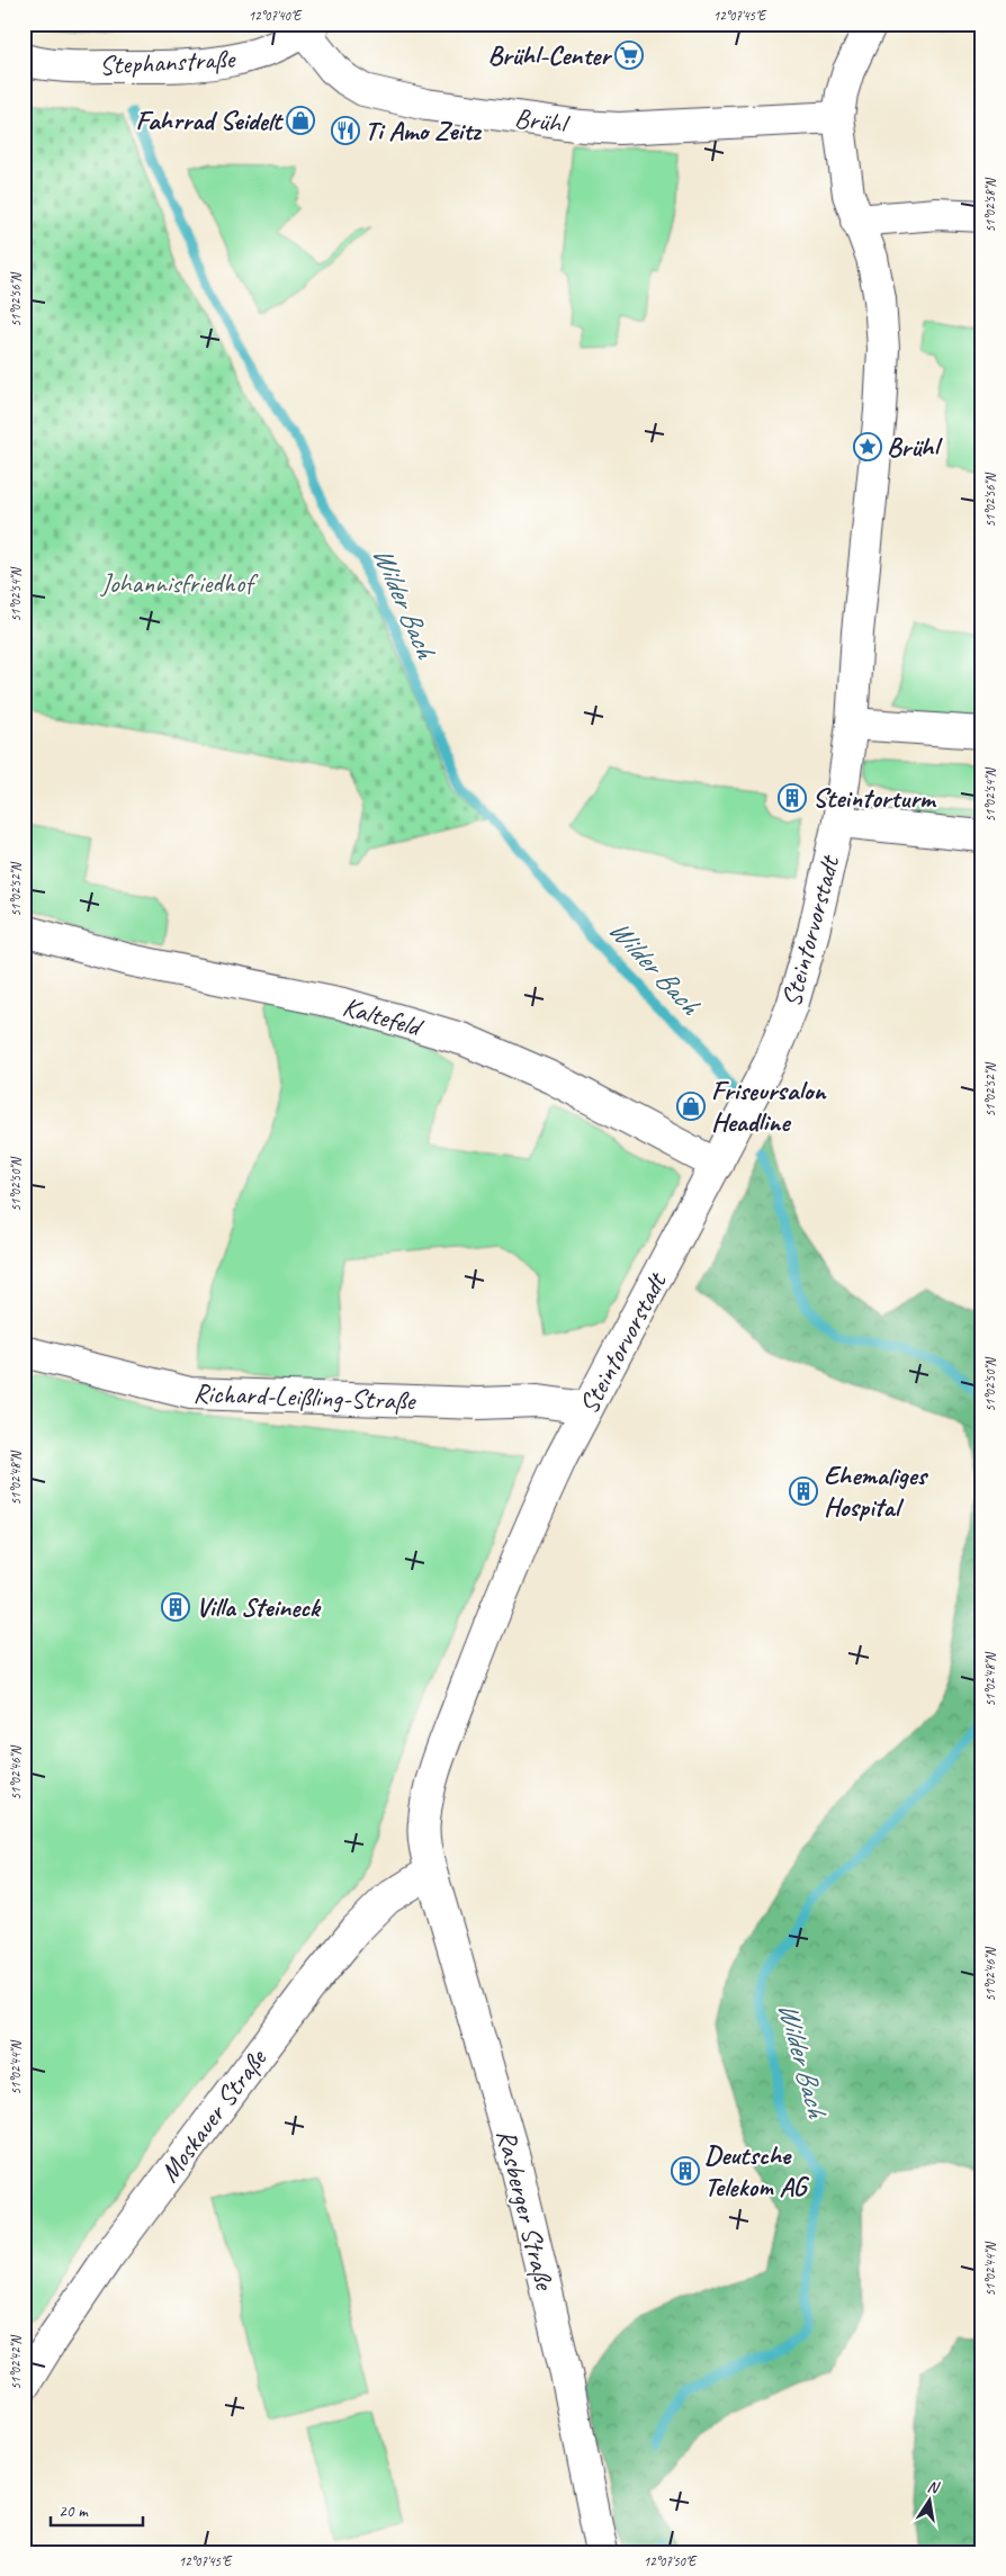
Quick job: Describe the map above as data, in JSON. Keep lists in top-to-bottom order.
{
  "streets": {
    "street": [
      "Stephanstraße",
      "Brühl",
      "Steintorvorstadt",
      "Kaltefeld",
      "Richard-Leißling-Straße",
      "Moskauer Straße",
      "Rasberger Straße"
    ]
  },
  "crossings": [
    ["Stephanstraße", "Brühl"],
    ["Steintorvorstadt", "Kaltefeld"],
    ["Steintorvorstadt", "Richard-Leißling-Straße"],
    ["Steintorvorstadt", "Moskauer Straße"],
    ["Steintorvorstadt", "Rasberger Straße"],
    ["Moskauer Straße", "Rasberger Straße"]
  ],
  "water": ["Wilder Bach"],
  "parks": ["Johannisfriedhof"],
  "places": {
    "supermarket": ["Brühl-Center"],
    "shop": ["Fahrrad Seidelt", "Friseursalon Headline"],
    "restaurant": ["Ti Amo Zeitz"],
    "place": ["Brühl"],
    "building": [
      "Steintorturm",
      "Ehemaliges Hospital",
      "Villa Steineck",
      "Deutsche Telekom AG"
    ]
  },
  "scale_bar": "20 m",
  "north": "top",
  "coordinates": [
    "12°07'40\"E",
    "12°07'45\"E",
    "51°02'58\"N",
    "51°02'56\"N",
    "51°02'54\"N",
    "51°02'52\"N",
    "51°02'50\"N",
    "51°02'48\"N",
    "51°02'46\"N",
    "51°02'44\"N",
    "51°02'42\"N",
    "12°07'50\"E"
  ]
}
